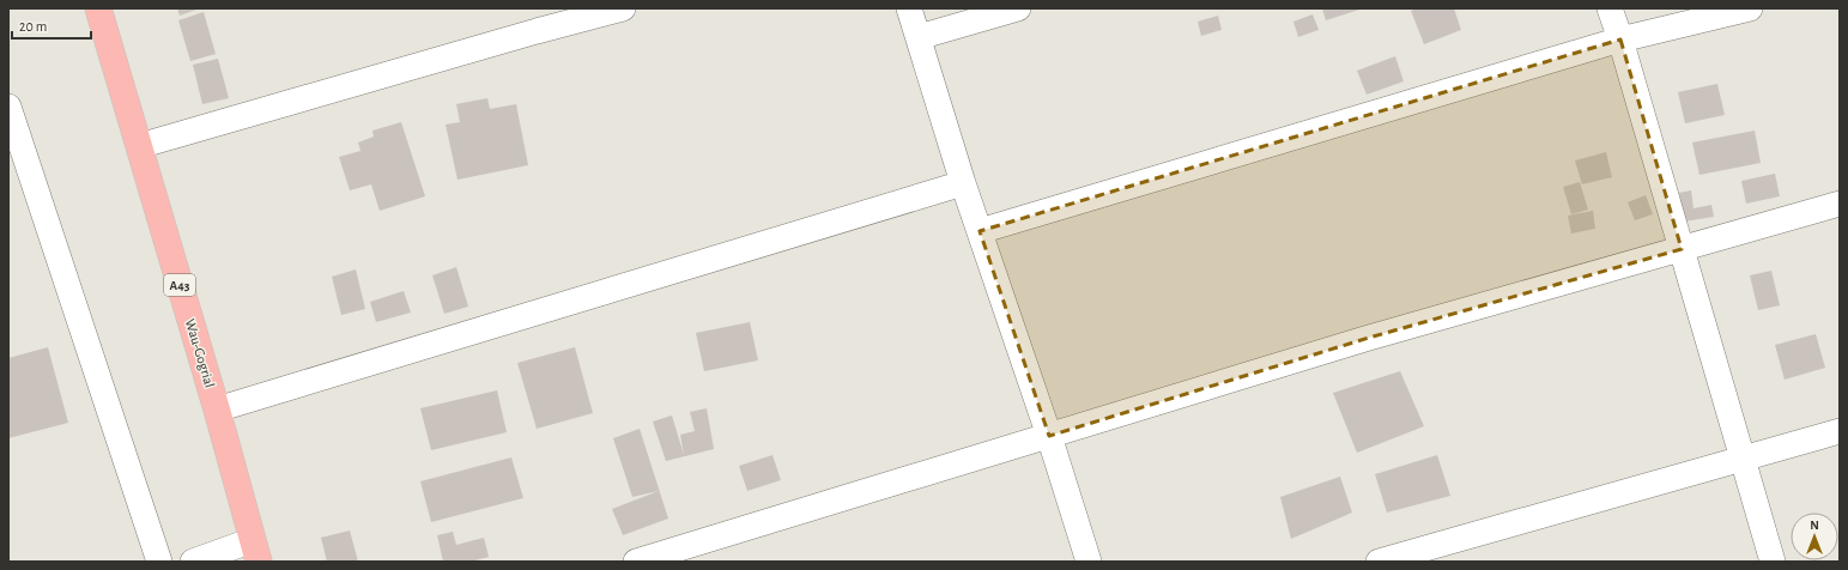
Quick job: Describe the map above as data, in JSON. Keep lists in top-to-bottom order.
{
  "streets": {
    "main road": ["A43", "Wau-Gogrial"]
  },
  "scale_bar": "20 m",
  "north": "top"
}
